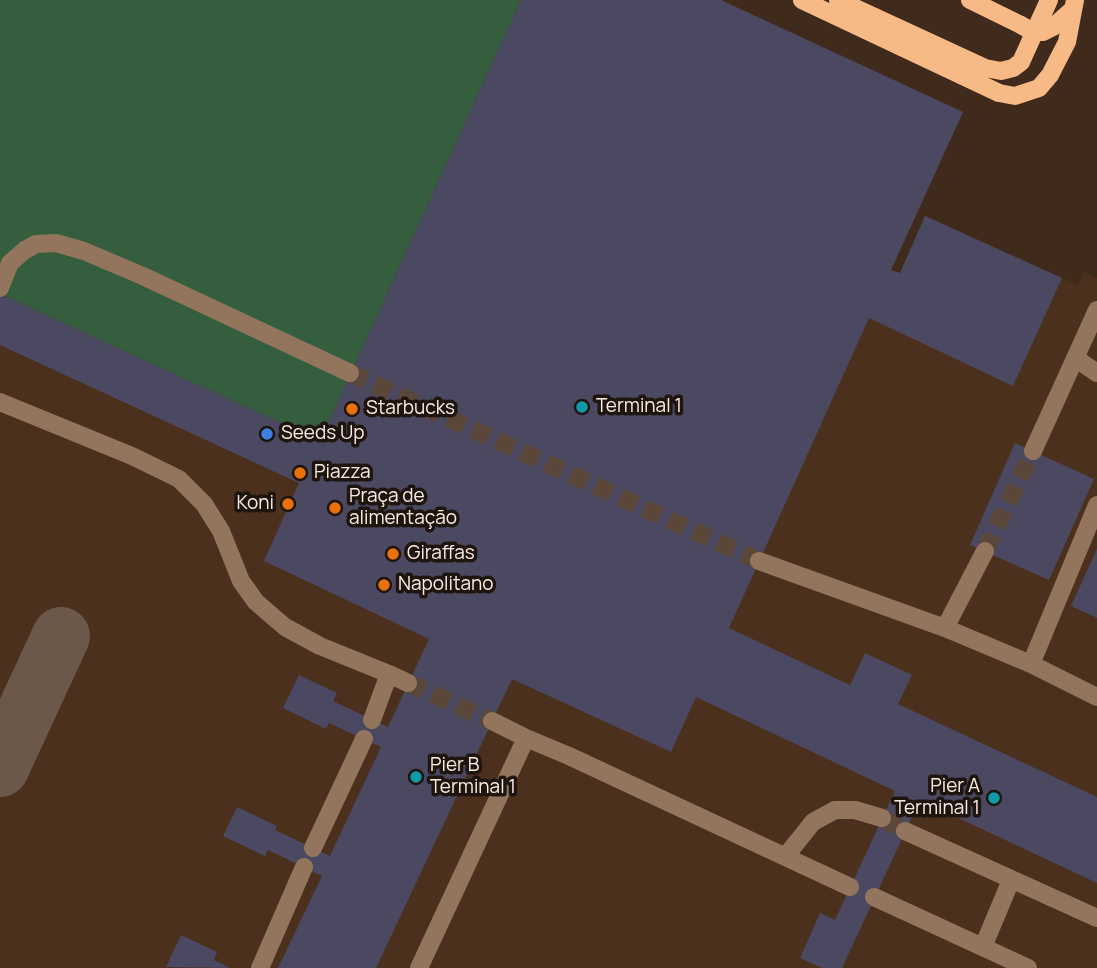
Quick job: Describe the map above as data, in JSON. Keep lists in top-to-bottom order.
{
  "places": [
    "Terminal 1",
    "Starbucks",
    "Seeds Up",
    "Piazza",
    "Koni",
    "Praça de alimentação",
    "Giraffas",
    "Napolitano",
    "Pier B Terminal 1",
    "Pier A Terminal 1"
  ]
}
